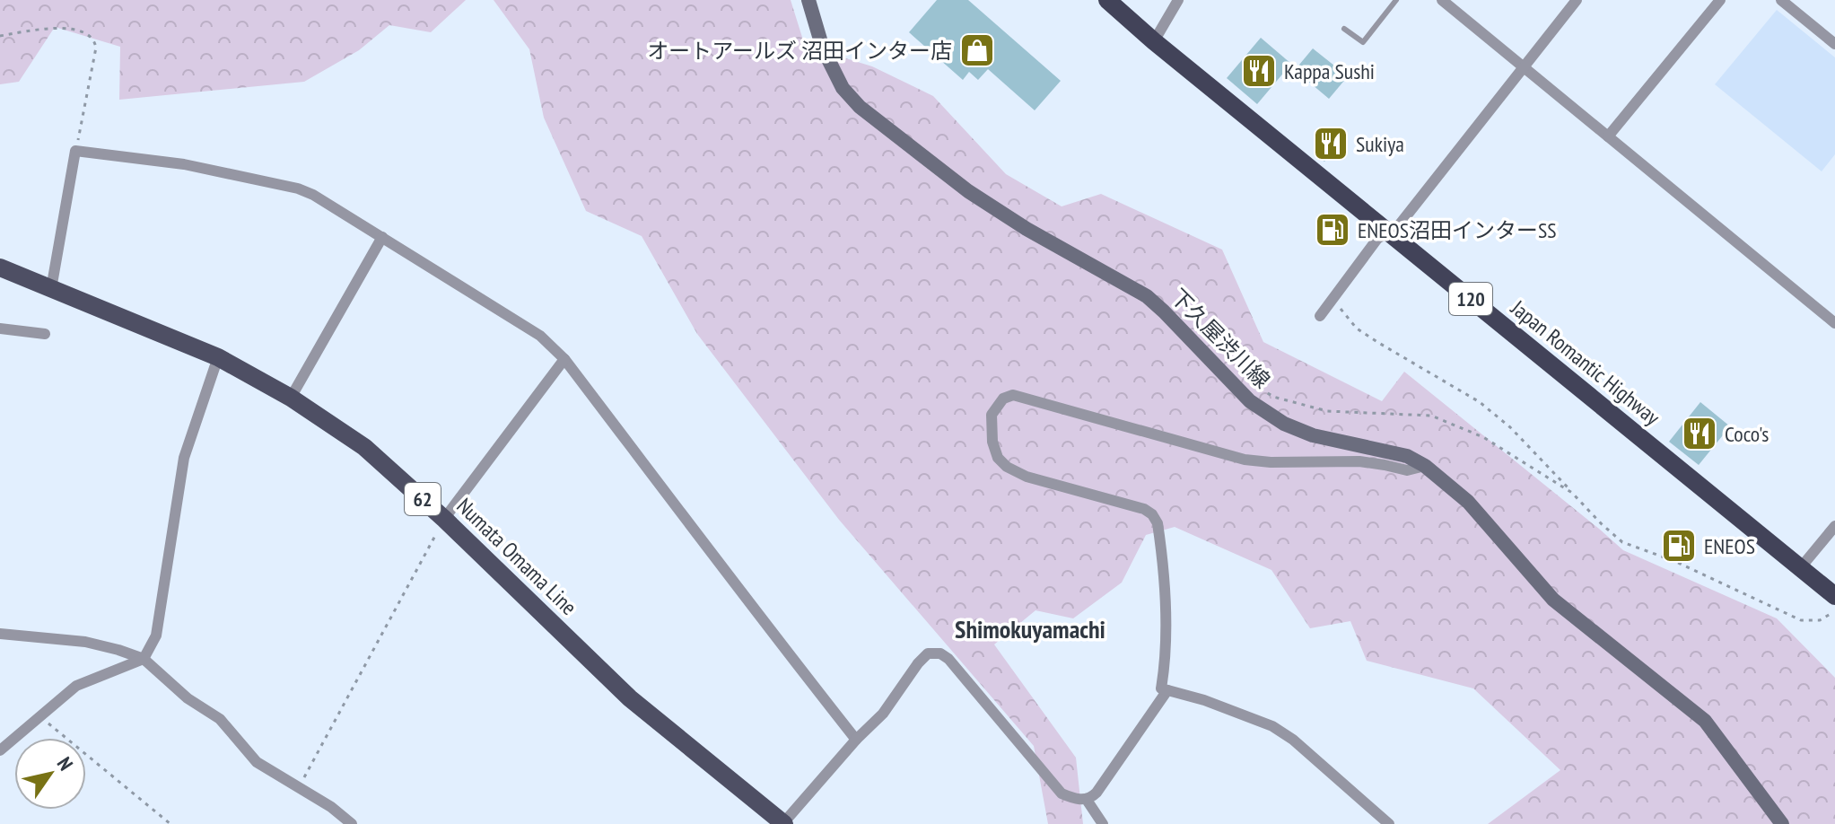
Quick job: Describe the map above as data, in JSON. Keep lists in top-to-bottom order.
{
  "streets": {
    "highway": ["120", "Japan Romantic Highway"],
    "main road": ["下久屋渋川線", "62", "Numata Omama Line"]
  },
  "districts": ["Shimokuyamachi"],
  "places": {
    "shop": ["オートアールズ 沼田インター店"],
    "restaurant": ["Kappa Sushi", "Sukiya", "Coco's"],
    "fuel station": ["ENEOS沼田インターSS", "ENEOS"]
  },
  "north": "top right"
}
